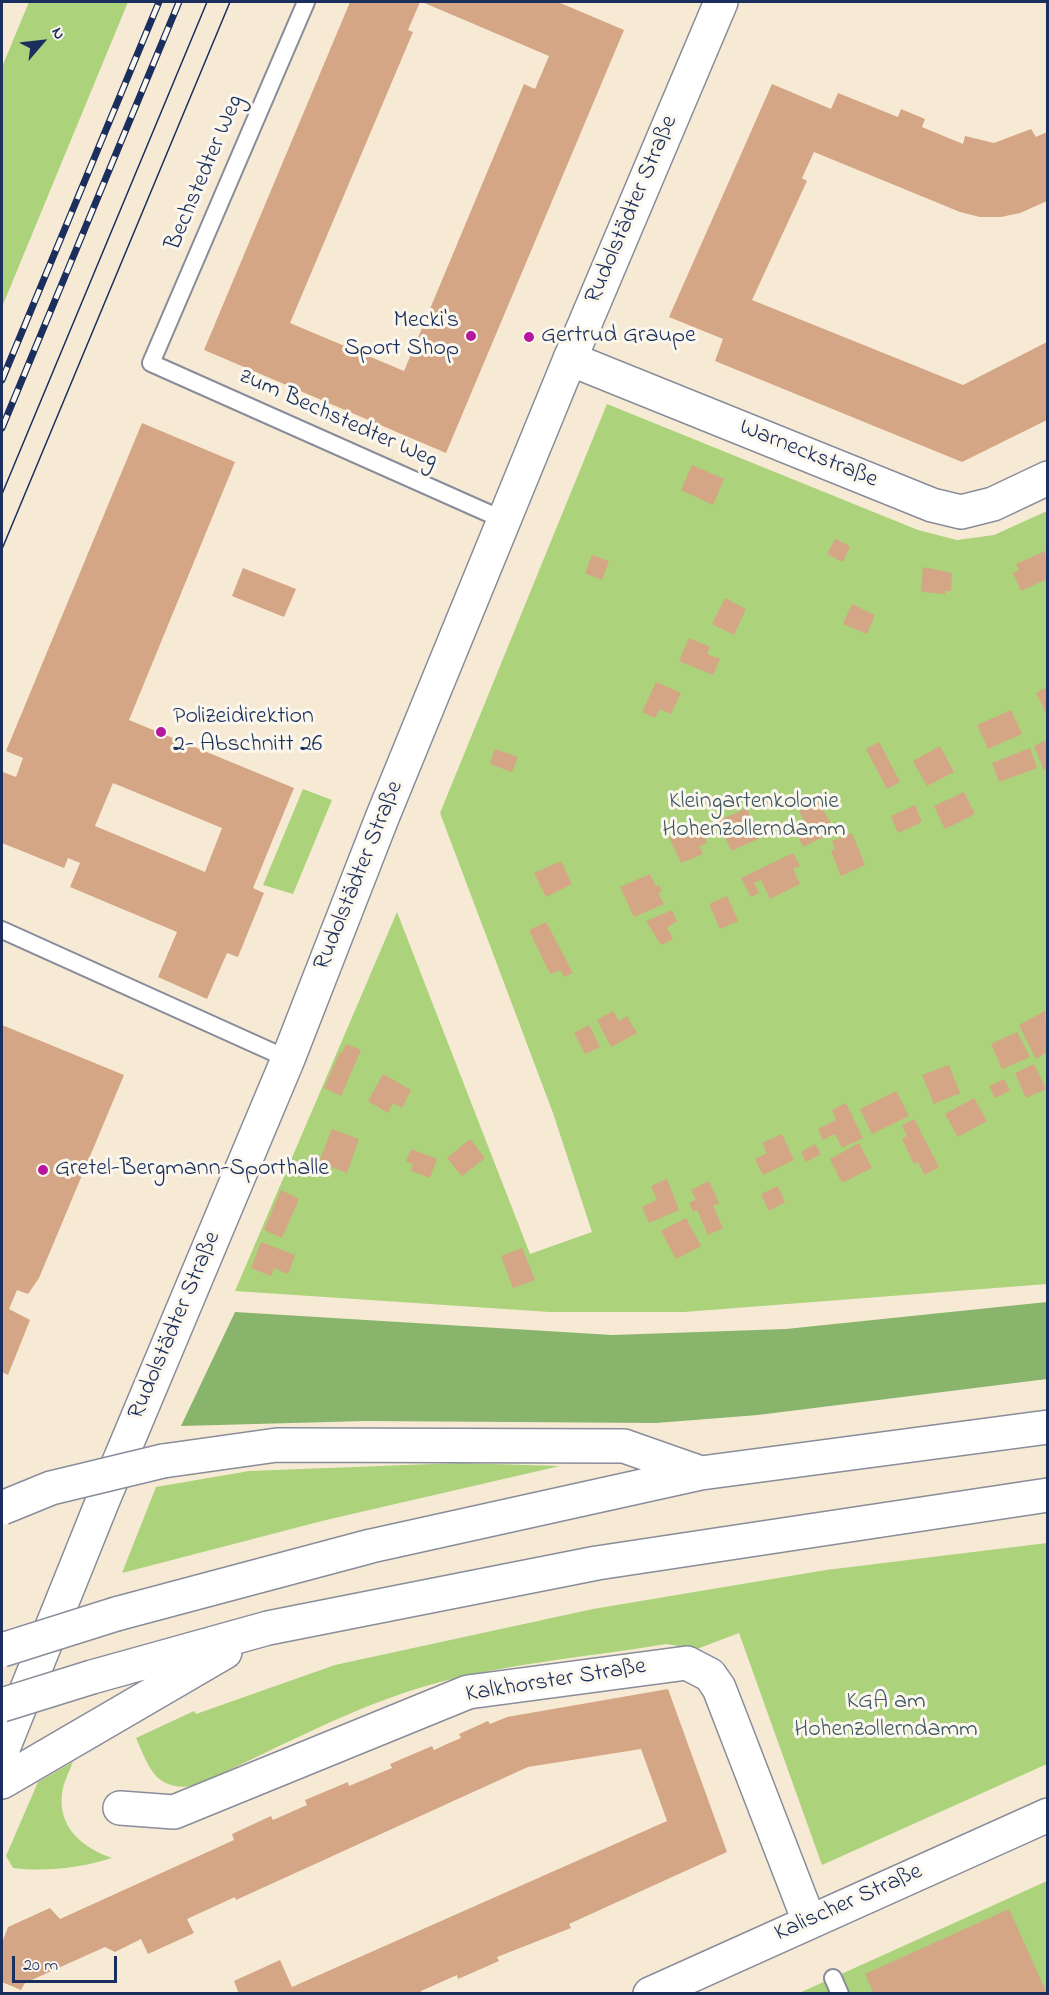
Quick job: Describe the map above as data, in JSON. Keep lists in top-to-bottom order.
{
  "streets": {
    "main road": [
      "Rudolstädter Straße",
      "Warneckstraße",
      "Kalkhorster Straße",
      "Kalischer Straße"
    ],
    "lane": ["Bechstedter Weg", "zum Bechstedter Weg"]
  },
  "crossings": [
    ["Bechstedter Weg", "zum Bechstedter Weg"],
    ["Rudolstädter Straße", "zum Bechstedter Weg"],
    ["Rudolstädter Straße", "Warneckstraße"],
    ["Kalkhorster Straße", "Kalischer Straße"]
  ],
  "parks": ["Kleingartenkolonie Hohenzollerndamm", "KGA am Hohenzollerndamm"],
  "places": [
    "Mecki's Sport Shop",
    "Gertrud Graupe",
    "Polizeidirektion 2- Abschnitt 26",
    "Gretel-Bergmann-Sporthalle"
  ],
  "scale_bar": "20 m",
  "north": "top right"
}
